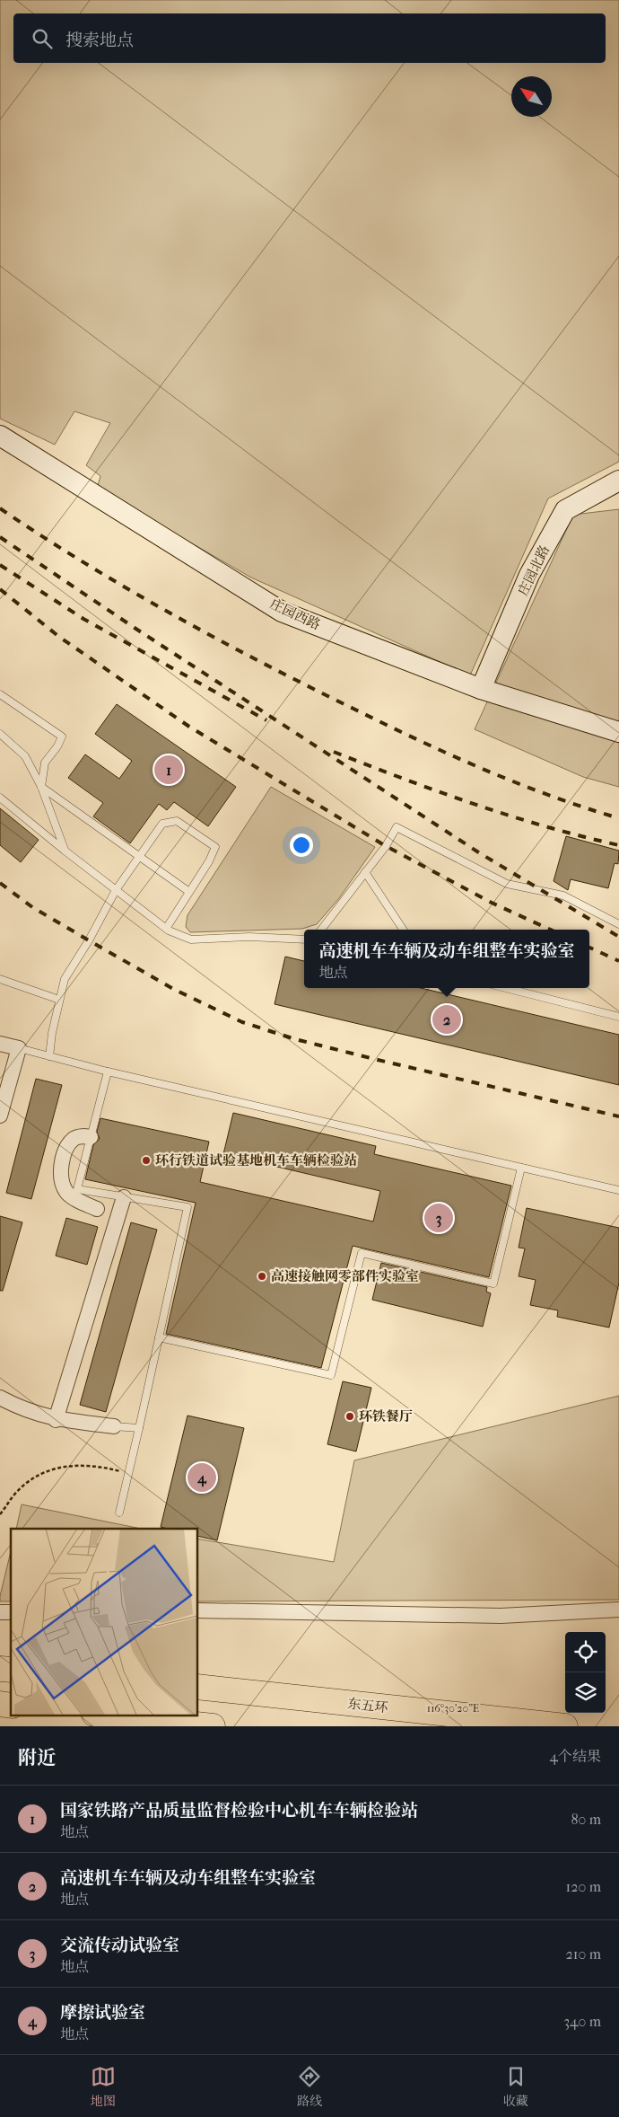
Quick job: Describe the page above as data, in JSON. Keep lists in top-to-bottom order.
{
  "streets": {
    "highway": ["东五环"],
    "street": ["庄园北路", "庄园西路"]
  },
  "crossings": [
    ["庄园北路", "庄园西路"]
  ],
  "places": ["环行铁道试验基地机车车辆检验站", "高速接触网零部件实验室", "环铁餐厅"],
  "north": "top left",
  "page": {
    "search": "搜索地点",
    "pins": [
      "1",
      "2",
      "3",
      "4"
    ],
    "popup": ["高速机车车辆及动车组整车实验室", "地点"],
    "heading": ["附近", "4个结果"],
    "list": [
      {
        "mark": "1",
        "name": "国家铁路产品质量监督检验中心机车车辆检验站",
        "note": "地点",
        "value": "80 m"
      },
      {
        "mark": "2",
        "name": "高速机车车辆及动车组整车实验室",
        "note": "地点",
        "value": "120 m"
      },
      {
        "mark": "3",
        "name": "交流传动试验室",
        "note": "地点",
        "value": "210 m"
      },
      {
        "mark": "4",
        "name": "摩擦试验室",
        "note": "地点",
        "value": "340 m"
      }
    ],
    "nav": ["地图", "路线", "收藏"]
  },
  "coordinates": ["116°30'20\"E"]
}
